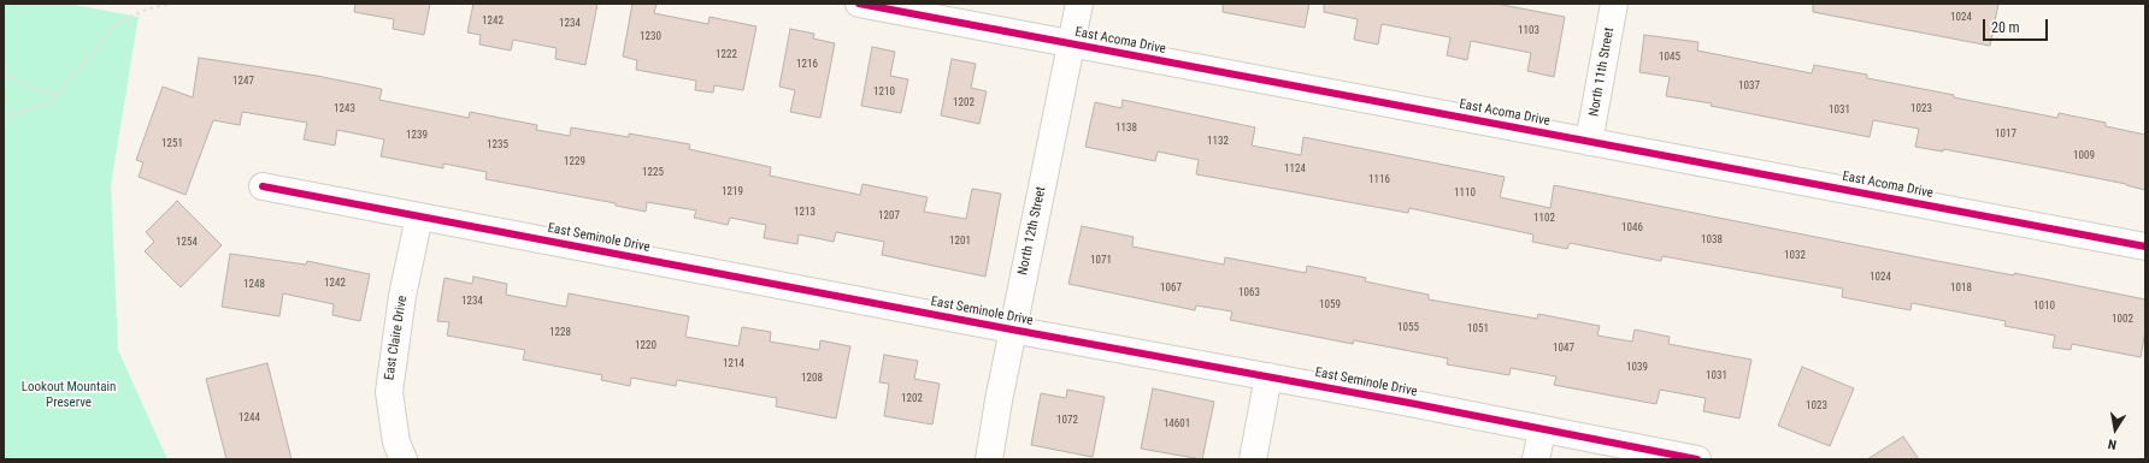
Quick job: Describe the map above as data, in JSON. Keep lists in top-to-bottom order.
{
  "streets": {
    "street": [
      "East Acoma Drive",
      "North 11th Street",
      "North 12th Street",
      "East Seminole Drive",
      "East Claire Drive"
    ]
  },
  "crossings": [
    ["East Acoma Drive", "North 11th Street"],
    ["East Acoma Drive", "North 12th Street"],
    ["North 12th Street", "East Seminole Drive"],
    ["East Seminole Drive", "East Claire Drive"]
  ],
  "parks": ["Lookout Mountain Preserve"],
  "house_numbers": [
    "1024",
    "1242",
    "1234",
    "1103",
    "1230",
    "1222",
    "1045",
    "1216",
    "1247",
    "1037",
    "1210",
    "1202",
    "1243",
    "1023",
    "1031",
    "1138",
    "1017",
    "1239",
    "1132",
    "1251",
    "1235",
    "1009",
    "1229",
    "1124",
    "1225",
    "1116",
    "1219",
    "1110",
    "1213",
    "1207",
    "1102",
    "1046",
    "1038",
    "1201",
    "1254",
    "1032",
    "1071",
    "1024",
    "1242",
    "1248",
    "1067",
    "1018",
    "1063",
    "1234",
    "1059",
    "1010",
    "1002",
    "1055",
    "1051",
    "1228",
    "1220",
    "1047",
    "1214",
    "1039",
    "1031",
    "1208",
    "1202",
    "1023",
    "1244",
    "1072",
    "14601"
  ],
  "scale_bar": "20 m",
  "north": "bottom"
}
